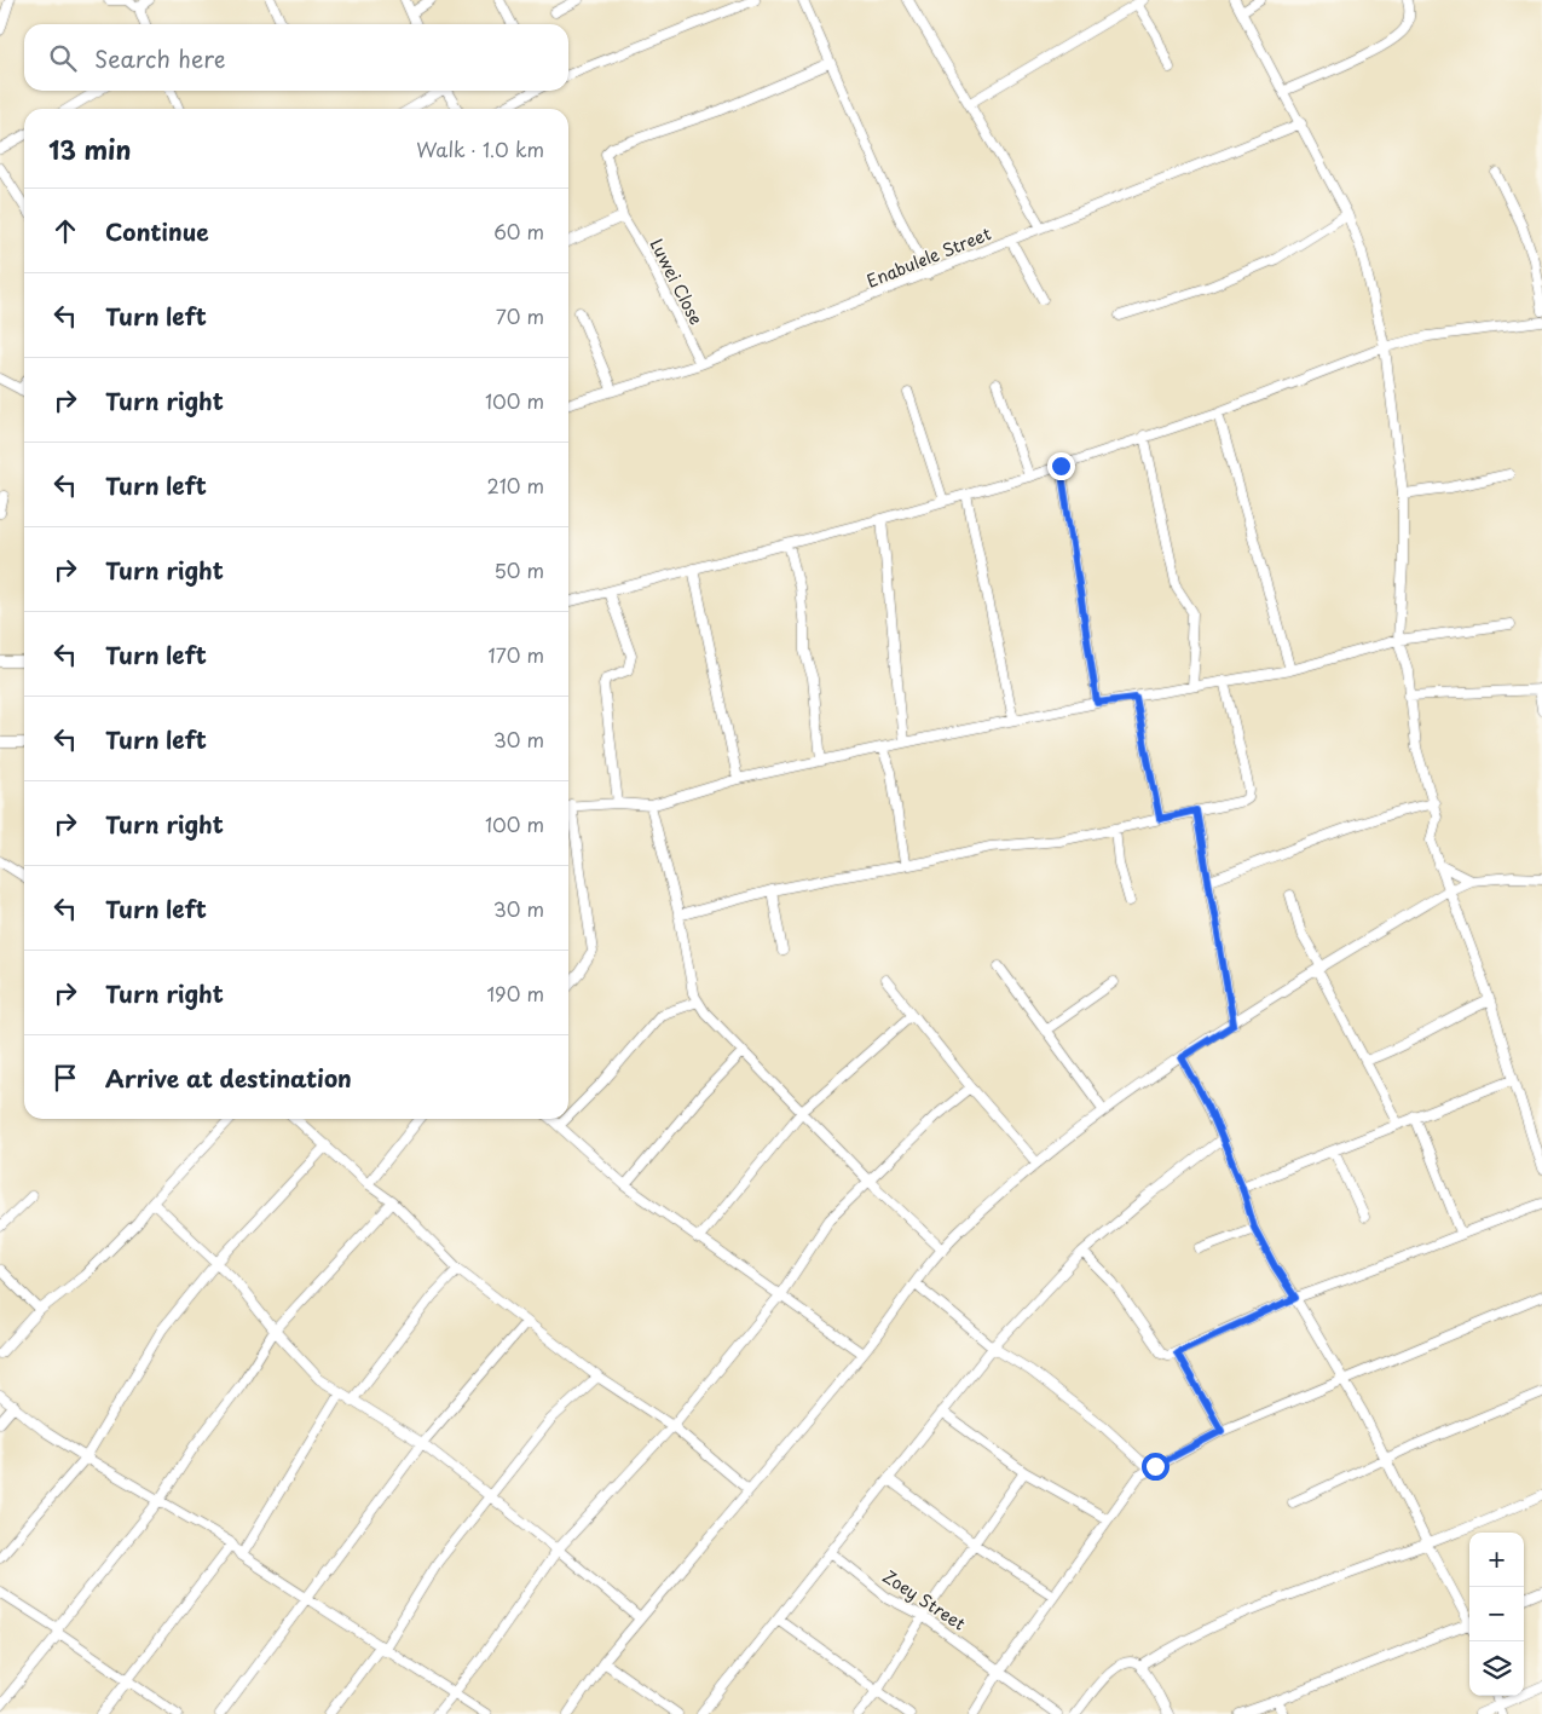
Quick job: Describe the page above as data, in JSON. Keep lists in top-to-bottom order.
{
  "streets": {
    "street": ["Enabulele Street", "Luwei Close", "Zoey Street"]
  },
  "crossings": [
    ["Enabulele Street", "Luwei Close"]
  ],
  "page": {
    "search": "Search here",
    "heading": ["13 min", "Walk · 1.0 km"],
    "list": [
      ["Continue", "60 m"],
      ["Turn left", "70 m"],
      ["Turn right", "100 m"],
      ["Turn left", "210 m"],
      ["Turn right", "50 m"],
      ["Turn left", "170 m"],
      ["Turn left", "30 m"],
      ["Turn right", "100 m"],
      ["Turn left", "30 m"],
      ["Turn right", "190 m"],
      "Arrive at destination"
    ],
    "map_buttons": ["+", "−"]
  }
}
